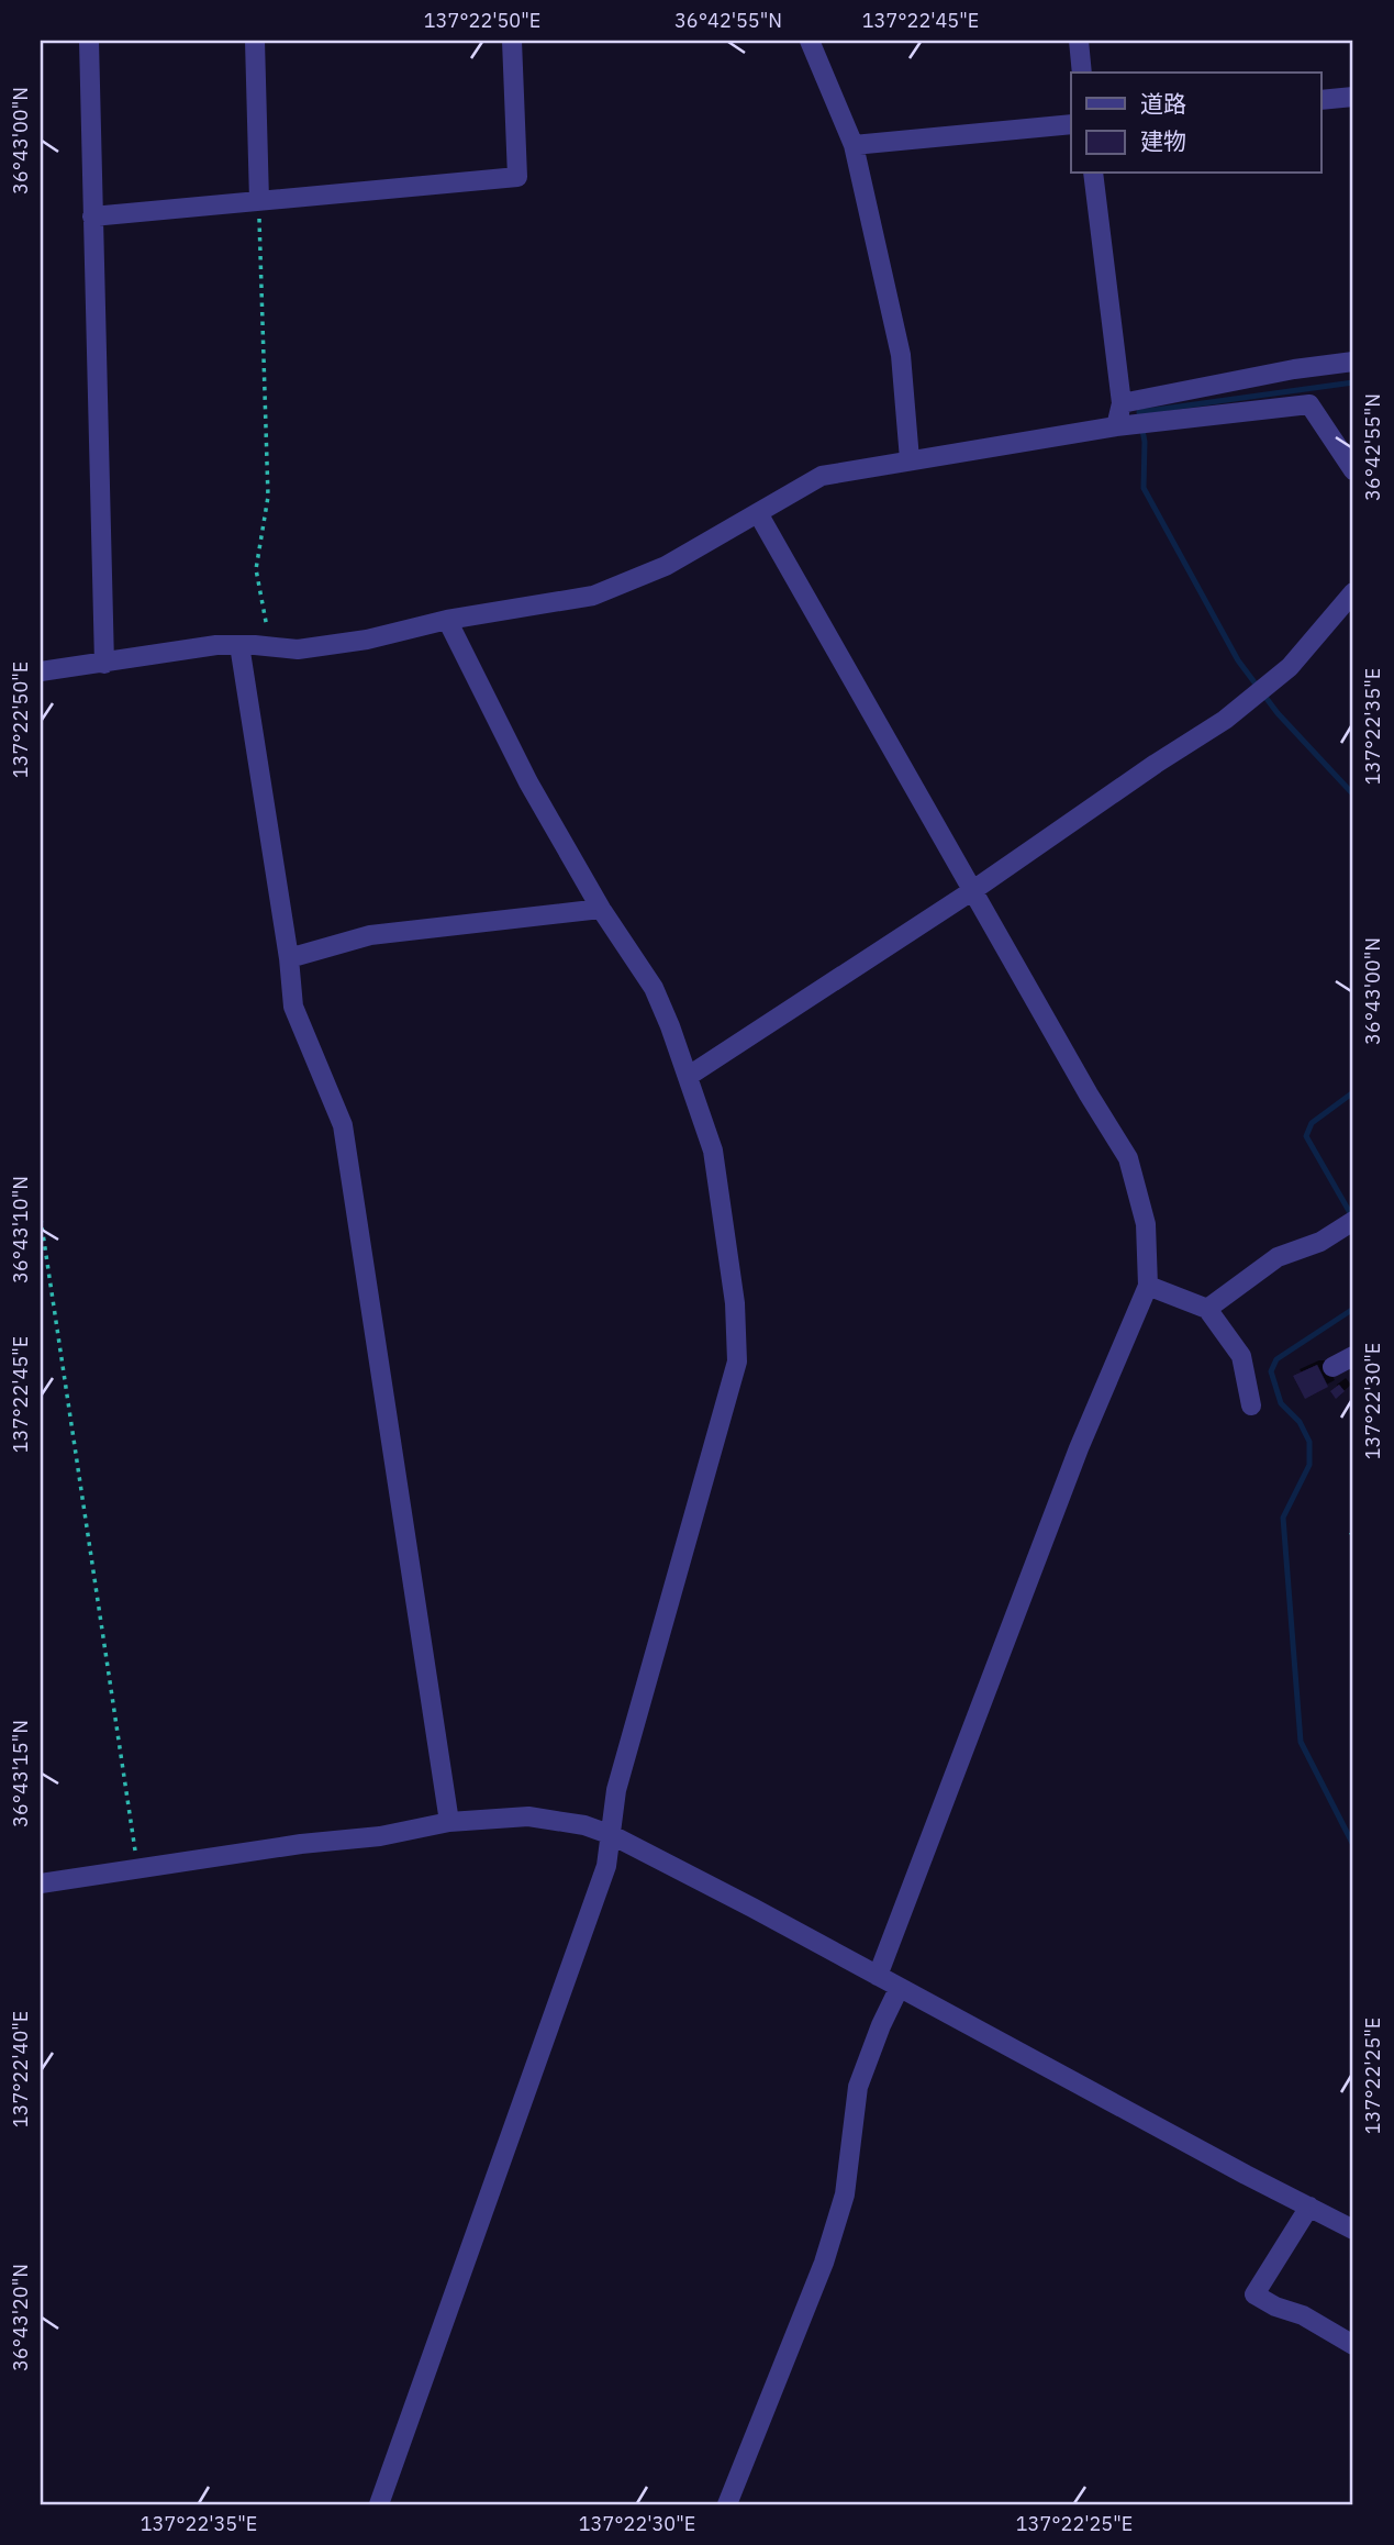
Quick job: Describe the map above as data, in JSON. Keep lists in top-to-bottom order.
{
  "legend": ["道路", "建物"],
  "coordinates": [
    "137°22'50\"E",
    "36°42'55\"N",
    "137°22'45\"E",
    "36°43'00\"N",
    "137°22'35\"E",
    "36°43'10\"N",
    "137°22'30\"E",
    "36°43'15\"N",
    "137°22'40\"E",
    "137°22'25\"E",
    "36°43'20\"N"
  ]
}
